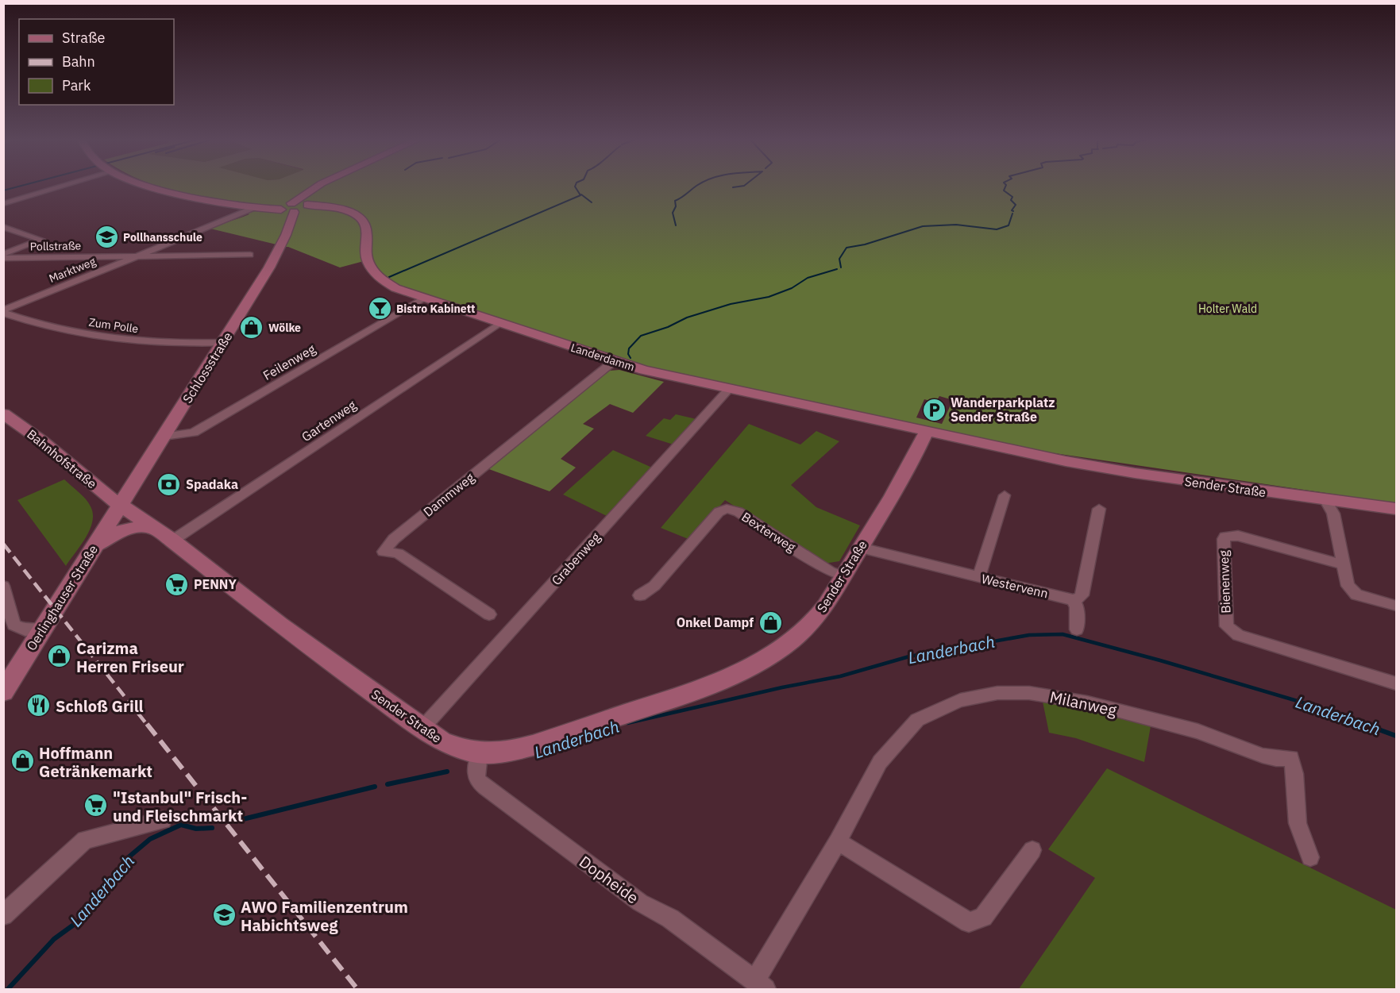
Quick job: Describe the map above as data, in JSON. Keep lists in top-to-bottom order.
{
  "streets": {
    "main road": [
      "Landerdamm",
      "Schlossstraße",
      "Bahnhofstraße",
      "Sender Straße",
      "Oerlinghauser Straße"
    ],
    "street": [
      "Pollstraße",
      "Marktweg",
      "Zum Polle",
      "Feilenweg",
      "Gartenweg",
      "Dammweg",
      "Bexterweg",
      "Grabenweg",
      "Bienenweg",
      "Westervenn",
      "Milanweg",
      "Dopheide"
    ]
  },
  "crossings": [
    ["Pollstraße", "Marktweg"],
    ["Marktweg", "Zum Polle"],
    ["Marktweg", "Landerdamm"],
    ["Zum Polle", "Schlossstraße"],
    ["Landerdamm", "Feilenweg"],
    ["Landerdamm", "Schlossstraße"],
    ["Landerdamm", "Gartenweg"],
    ["Landerdamm", "Sender Straße"],
    ["Landerdamm", "Dammweg"],
    ["Landerdamm", "Grabenweg"],
    ["Feilenweg", "Schlossstraße"],
    ["Schlossstraße", "Bahnhofstraße"],
    ["Schlossstraße", "Sender Straße"],
    ["Schlossstraße", "Oerlinghauser Straße"],
    ["Gartenweg", "Sender Straße"],
    ["Bahnhofstraße", "Sender Straße"],
    ["Bahnhofstraße", "Oerlinghauser Straße"],
    ["Sender Straße", "Bexterweg"],
    ["Sender Straße", "Grabenweg"],
    ["Sender Straße", "Westervenn"],
    ["Sender Straße", "Oerlinghauser Straße"],
    ["Sender Straße", "Dopheide"],
    ["Milanweg", "Dopheide"]
  ],
  "water": ["Landerbach"],
  "parks": ["Holter Wald"],
  "places": {
    "school or university": ["Pollhansschule", "AWO Familienzentrum Habichtsweg"],
    "bar": ["Bistro Kabinett"],
    "shop": [
      "Wölke",
      "Onkel Dampf",
      "Carizma Herren Friseur",
      "Hoffmann Getränkemarkt"
    ],
    "parking": ["Wanderparkplatz Sender Straße"],
    "bank": ["Spadaka"],
    "supermarket": ["PENNY", "\"Istanbul\" Frisch- und Fleischmarkt"],
    "restaurant": ["Schloß Grill"]
  },
  "legend": ["Straße", "Bahn", "Park"]
}
